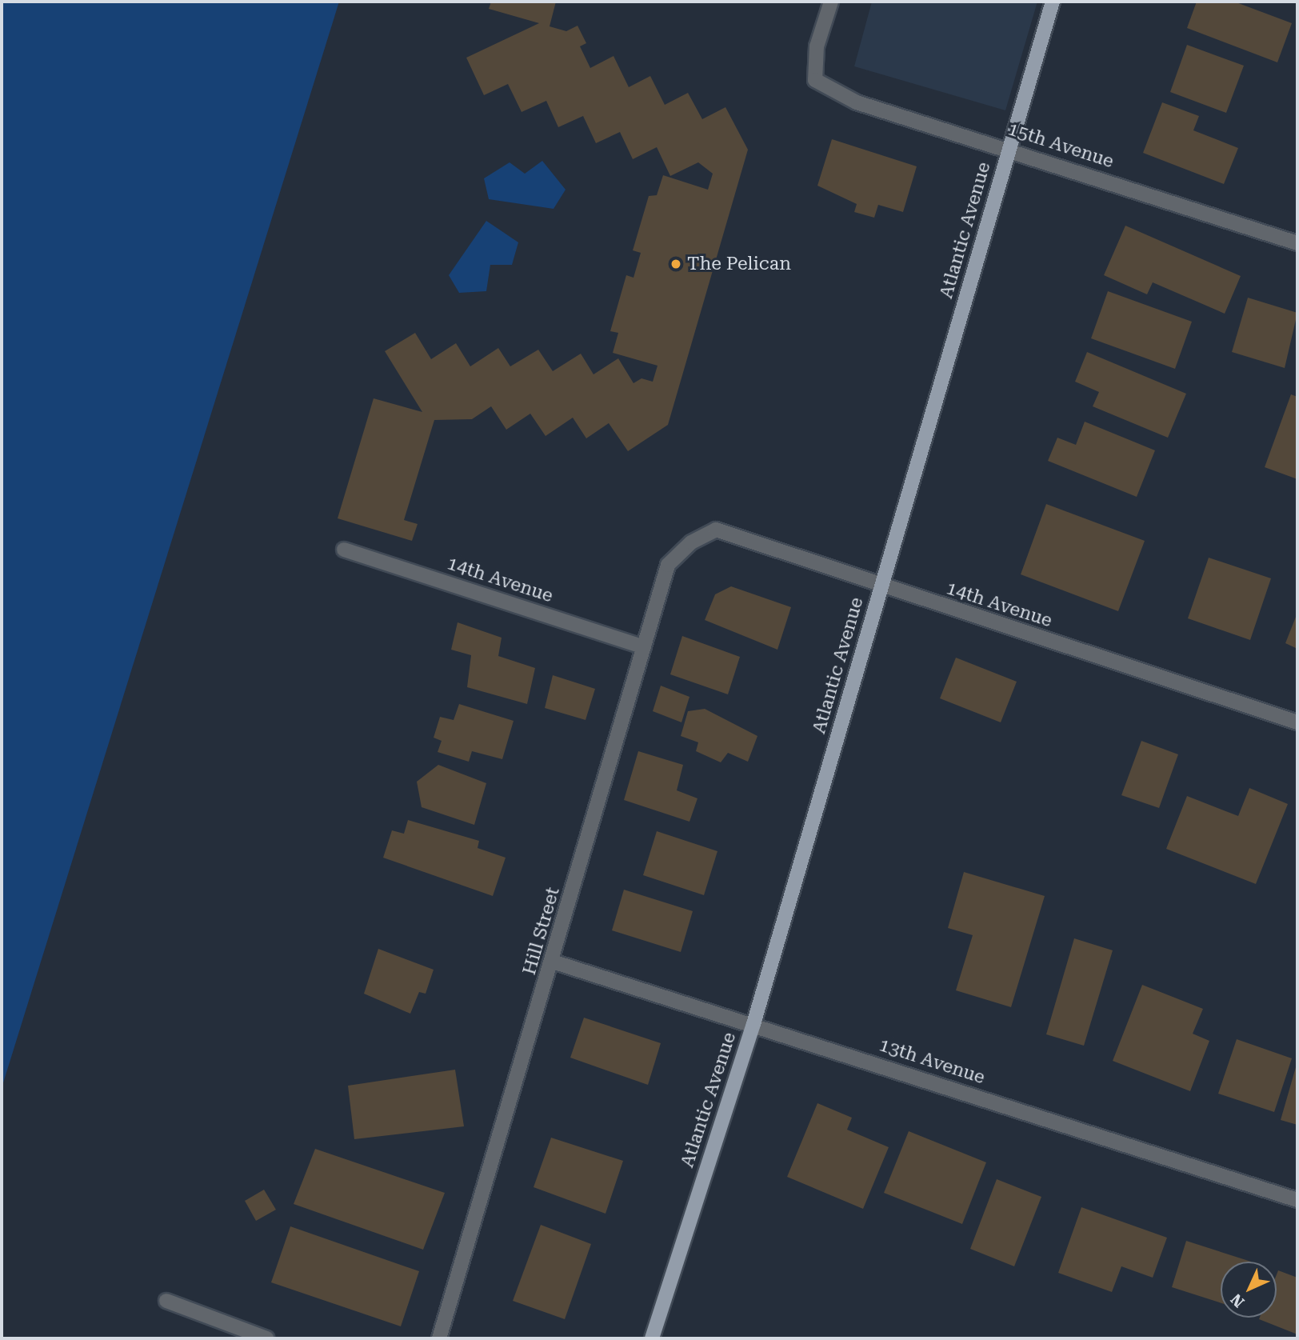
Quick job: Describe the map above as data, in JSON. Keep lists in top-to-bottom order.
{
  "streets": {
    "main road": ["Atlantic Avenue"],
    "street": [
      "15th Avenue",
      "14th Avenue",
      "Hill Street",
      "13th Avenue"
    ]
  },
  "crossings": [
    ["15th Avenue", "Atlantic Avenue"],
    ["Atlantic Avenue", "14th Avenue"],
    ["Atlantic Avenue", "13th Avenue"],
    ["14th Avenue", "Hill Street"],
    ["Hill Street", "13th Avenue"]
  ],
  "places": ["The Pelican"],
  "north": "bottom left"
}
